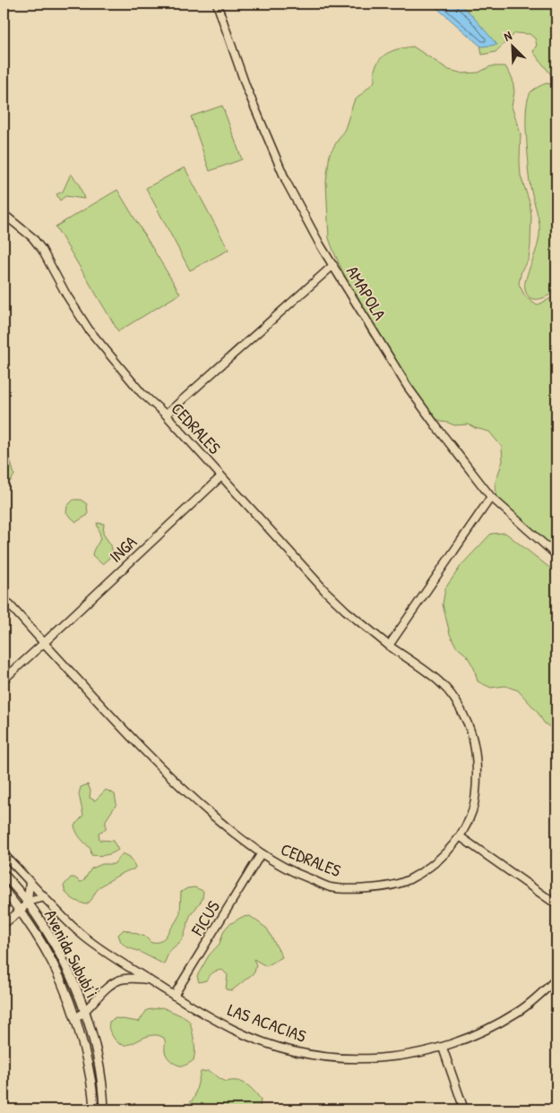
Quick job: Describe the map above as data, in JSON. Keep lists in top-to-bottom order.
{
  "streets": {
    "street": [
      "AMAPOLA",
      "CEDRALES",
      "INGA",
      "FICUS",
      "Avenida Sububi'i",
      "LAS ACACIAS"
    ]
  },
  "crossings": [
    ["CEDRALES", "INGA"],
    ["CEDRALES", "FICUS"],
    ["FICUS", "LAS ACACIAS"]
  ],
  "north": "top left"
}
